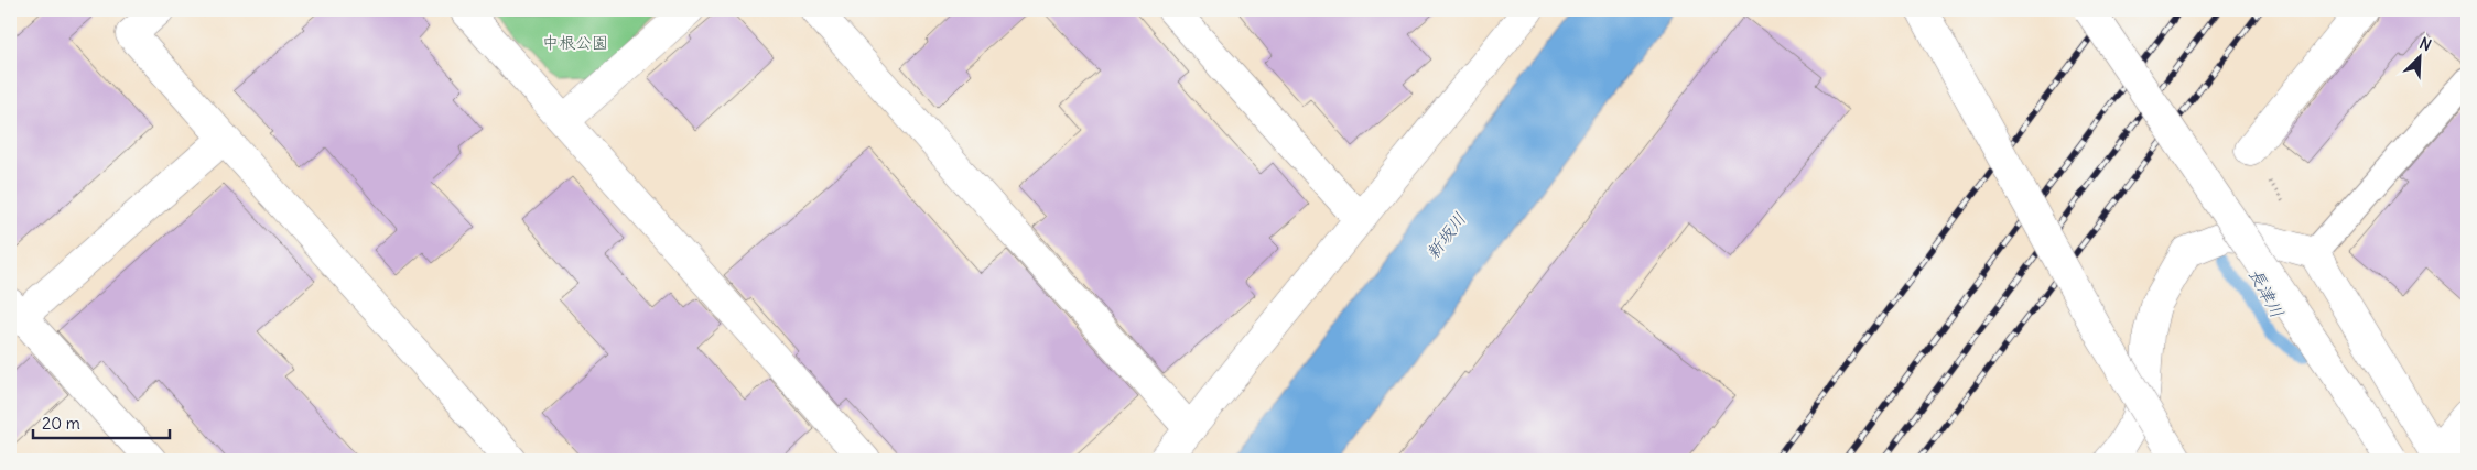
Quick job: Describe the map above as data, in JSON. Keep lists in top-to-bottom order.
{
  "water": ["新坂川", "長津川"],
  "parks": ["中根公園"],
  "scale_bar": "20 m",
  "north": "top right"
}
